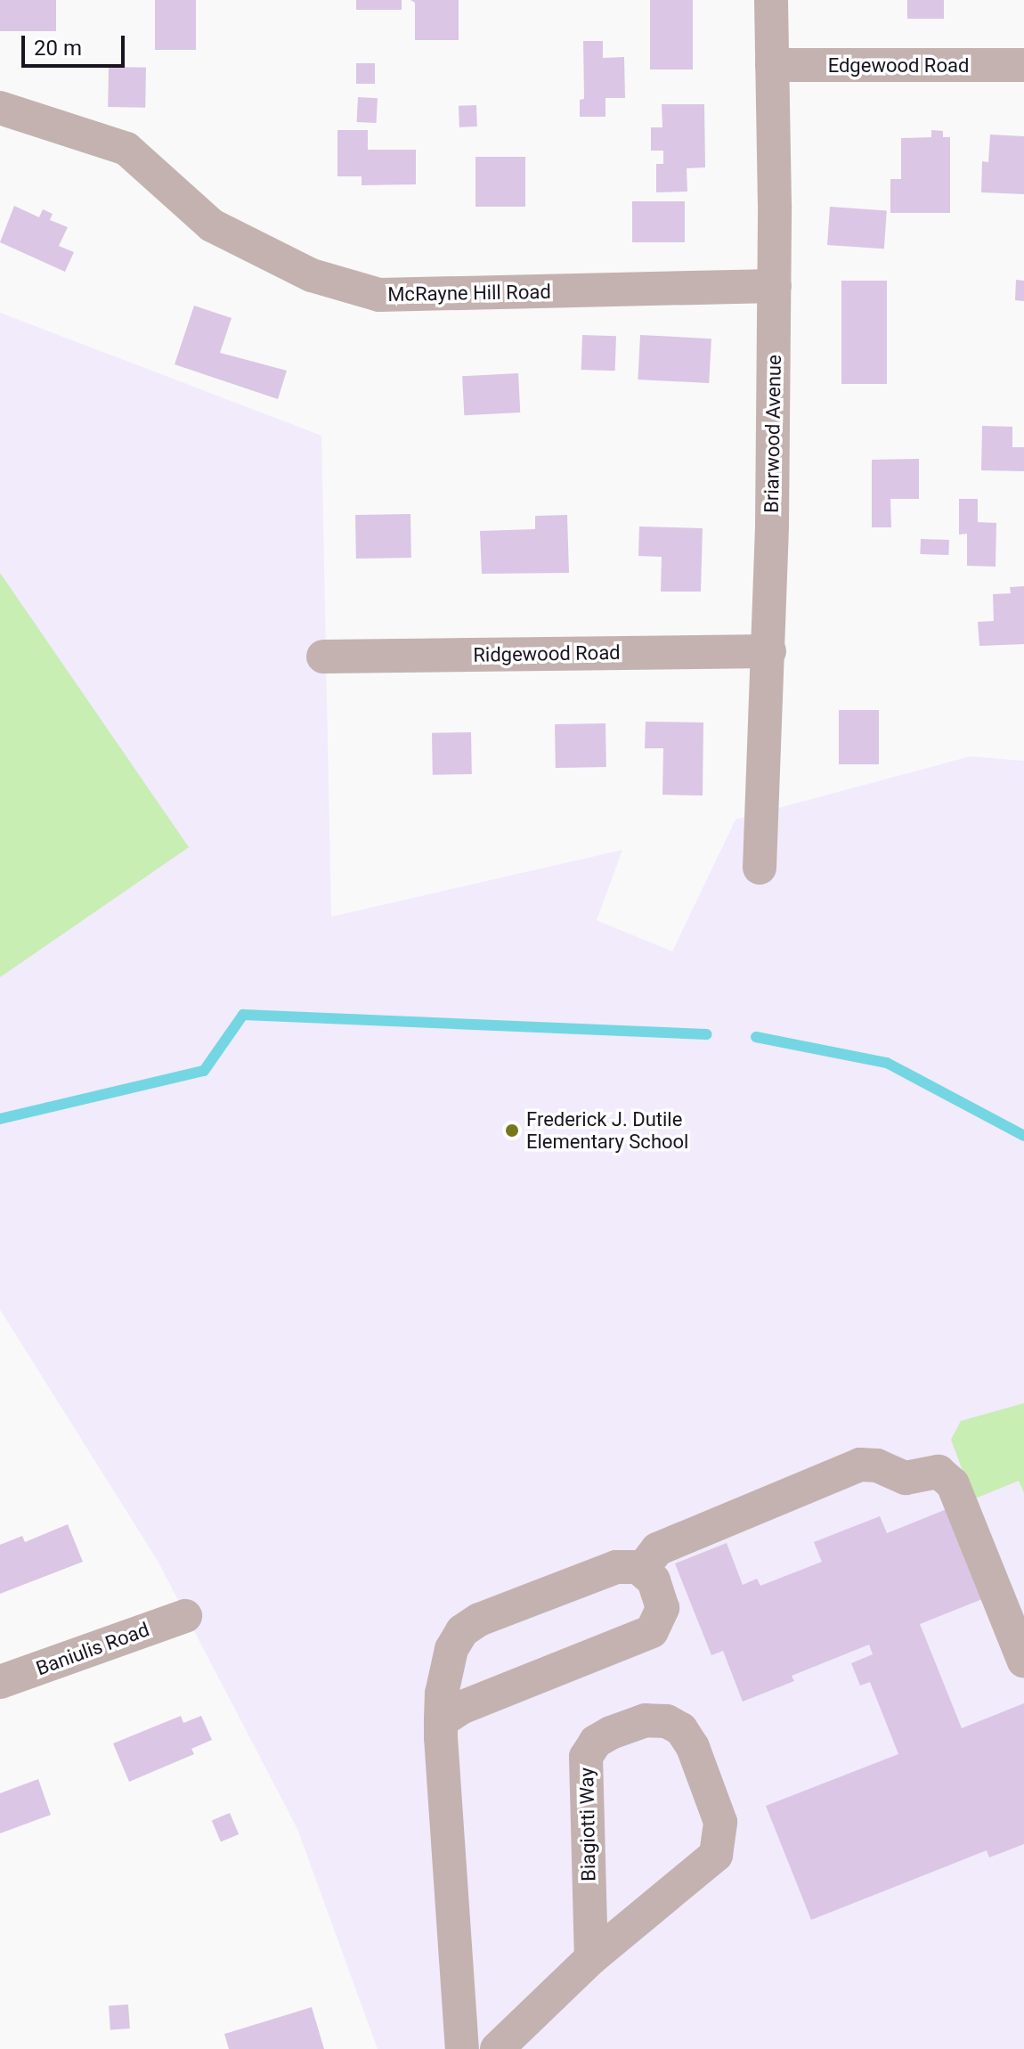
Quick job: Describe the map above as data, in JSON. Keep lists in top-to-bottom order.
{
  "streets": {
    "street": [
      "Edgewood Road",
      "McRayne Hill Road",
      "Briarwood Avenue",
      "Ridgewood Road",
      "Baniulis Road",
      "Biagiotti Way"
    ]
  },
  "crossings": [
    ["Edgewood Road", "Briarwood Avenue"],
    ["McRayne Hill Road", "Briarwood Avenue"],
    ["Briarwood Avenue", "Ridgewood Road"]
  ],
  "places": ["Frederick J. Dutile Elementary School"],
  "scale_bar": "20 m"
}
